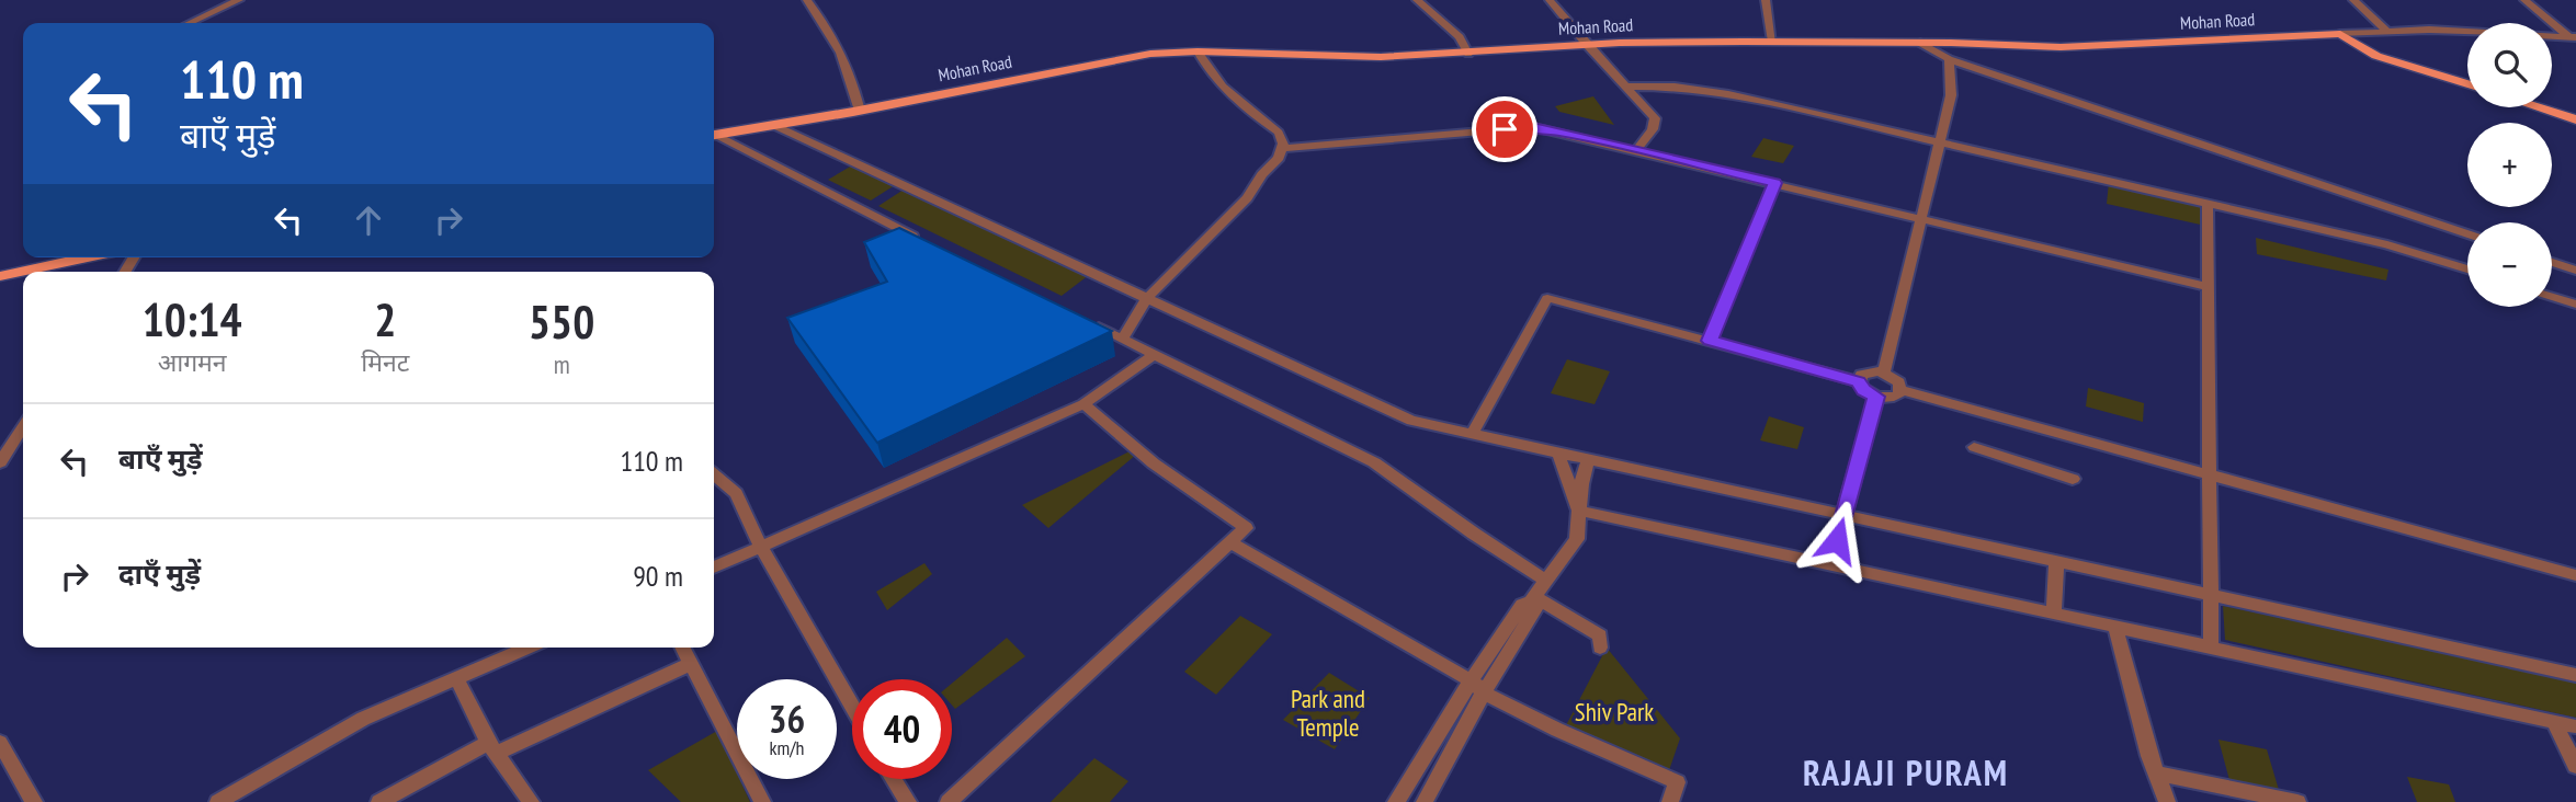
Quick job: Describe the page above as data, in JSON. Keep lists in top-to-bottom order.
{
  "streets": {
    "main road": ["Mohan Road"]
  },
  "districts": ["RAJAJI PURAM"],
  "parks": ["Park and Temple", "Shiv Park"],
  "page": {
    "map_buttons": ["+", "−"],
    "turn": ["110 m", "बाएँ मुड़ें"],
    "eta": [
      "10:14",
      "आगमन",
      "2",
      "मिनट",
      "550",
      "m"
    ],
    "list": [
      {
        "name": "बाएँ मुड़ें",
        "value": "110 m"
      },
      {
        "name": "दाएँ मुड़ें",
        "value": "90 m"
      }
    ],
    "speed": "36 km/h",
    "limit": "40"
  }
}
